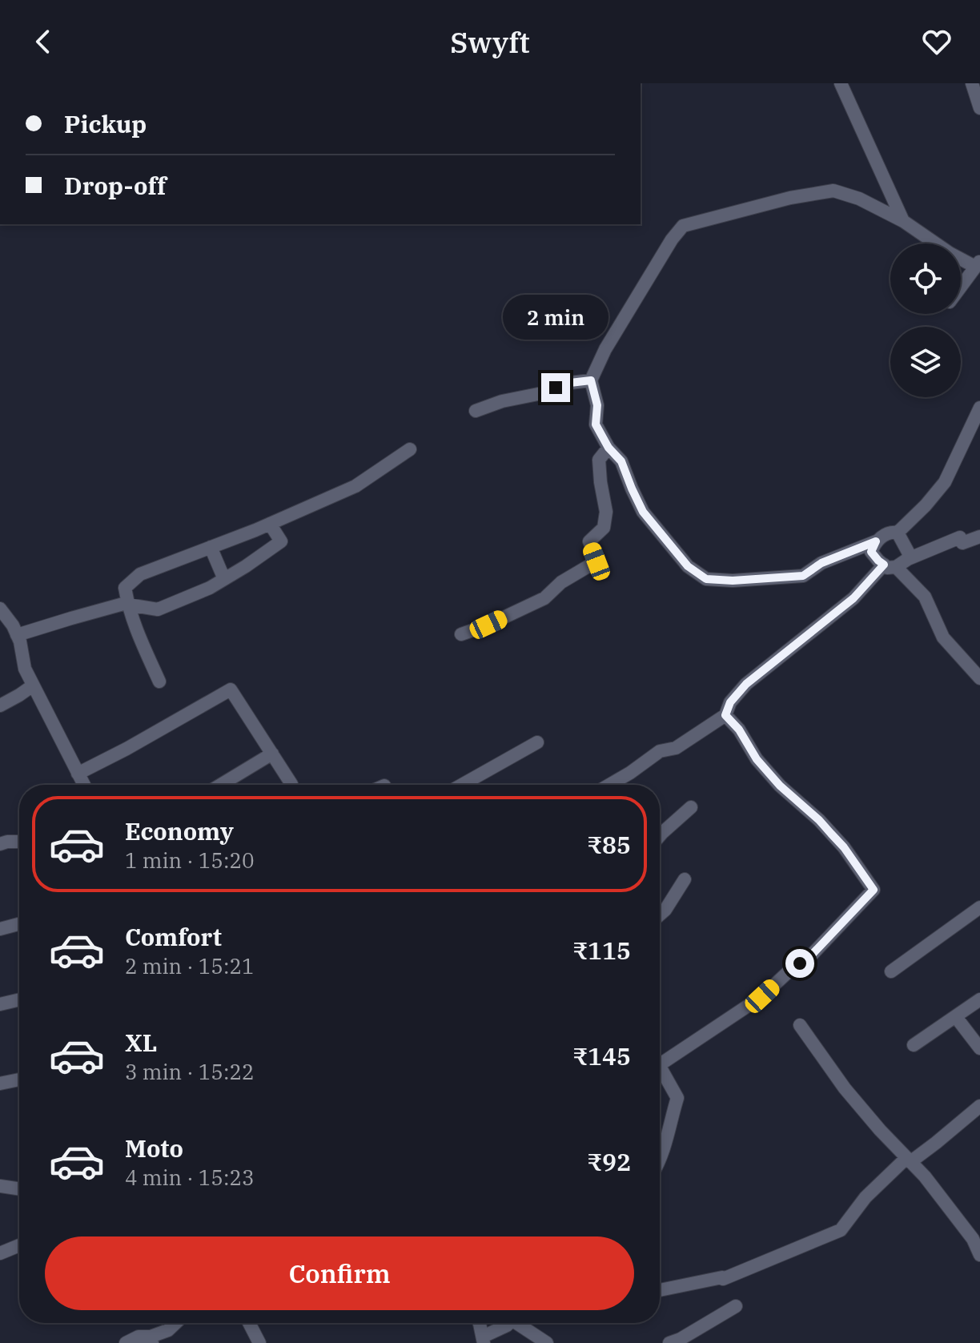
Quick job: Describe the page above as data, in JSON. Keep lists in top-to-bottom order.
{
  "page": {
    "header": "Swyft",
    "banner": ["Pickup", "Drop-off"],
    "bubble": "2 min",
    "list": [
      {
        "name": "Economy",
        "note": "1 min · 15:20",
        "value": "₹85"
      },
      {
        "name": "Comfort",
        "note": "2 min · 15:21",
        "value": "₹115"
      },
      {
        "name": "XL",
        "note": "3 min · 15:22",
        "value": "₹145"
      },
      {
        "name": "Moto",
        "note": "4 min · 15:23",
        "value": "₹92"
      }
    ],
    "buttons": "Confirm"
  }
}
